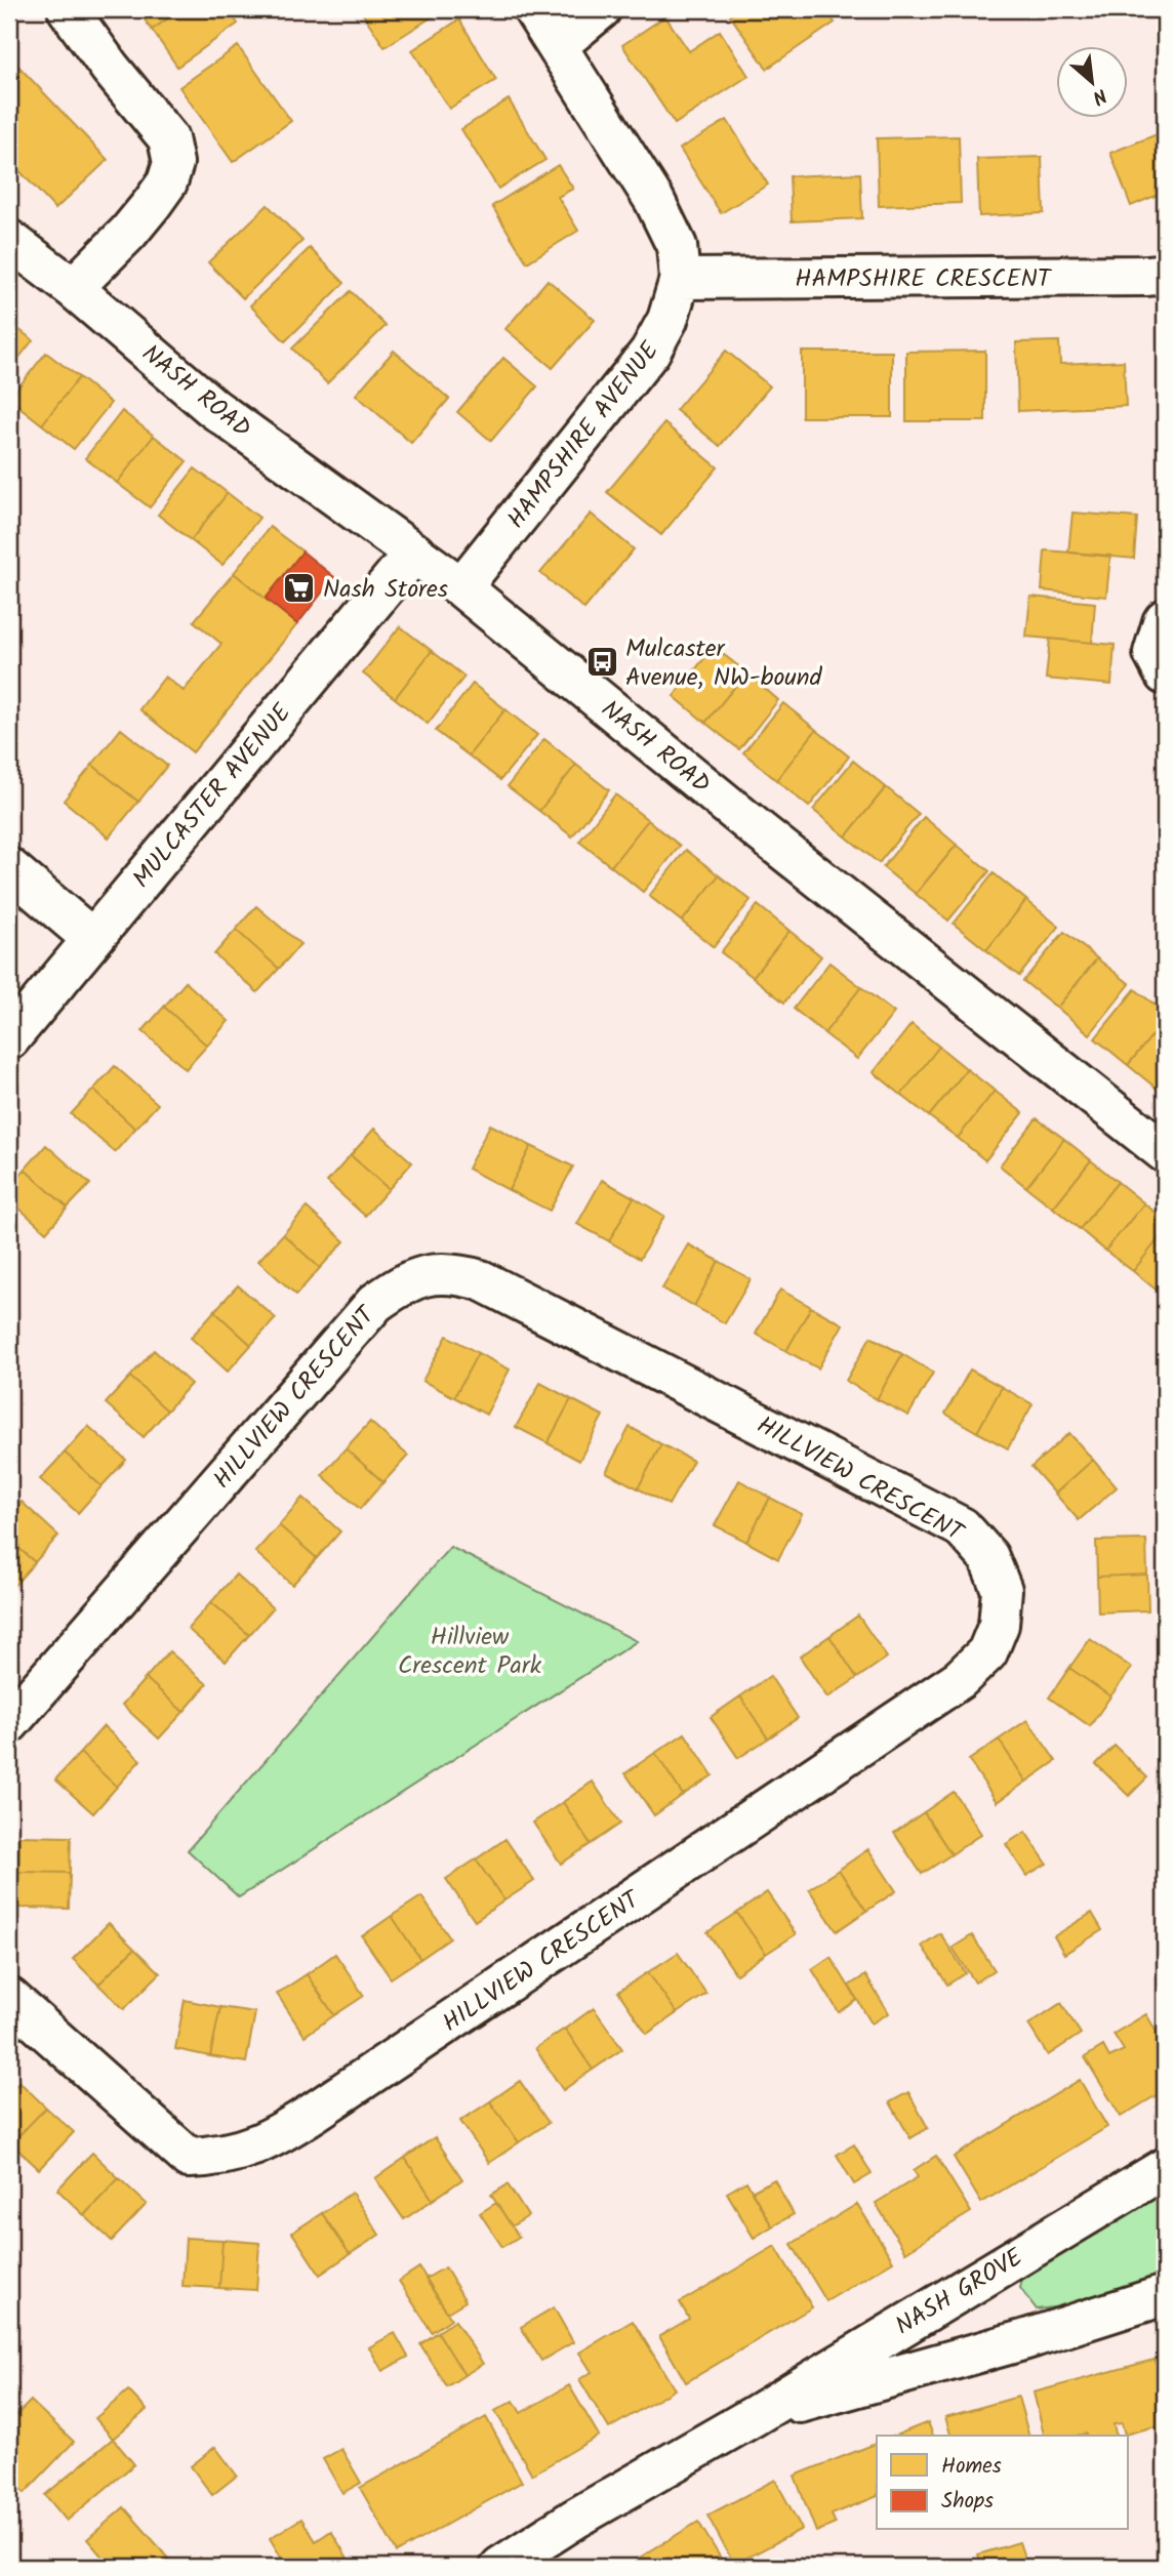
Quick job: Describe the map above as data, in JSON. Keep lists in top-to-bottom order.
{
  "streets": {
    "street": [
      "HAMPSHIRE CRESCENT",
      "NASH ROAD",
      "HAMPSHIRE AVENUE",
      "MULCASTER AVENUE",
      "HILLVIEW CRESCENT",
      "NASH GROVE"
    ]
  },
  "crossings": [
    ["HAMPSHIRE CRESCENT", "HAMPSHIRE AVENUE"],
    ["NASH ROAD", "HAMPSHIRE AVENUE"],
    ["NASH ROAD", "MULCASTER AVENUE"]
  ],
  "parks": ["Hillview Crescent Park"],
  "places": {
    "supermarket": ["Nash Stores"],
    "bus stop": ["Mulcaster Avenue, NW-bound"]
  },
  "legend": ["Homes", "Shops"],
  "north": "bottom right"
}
